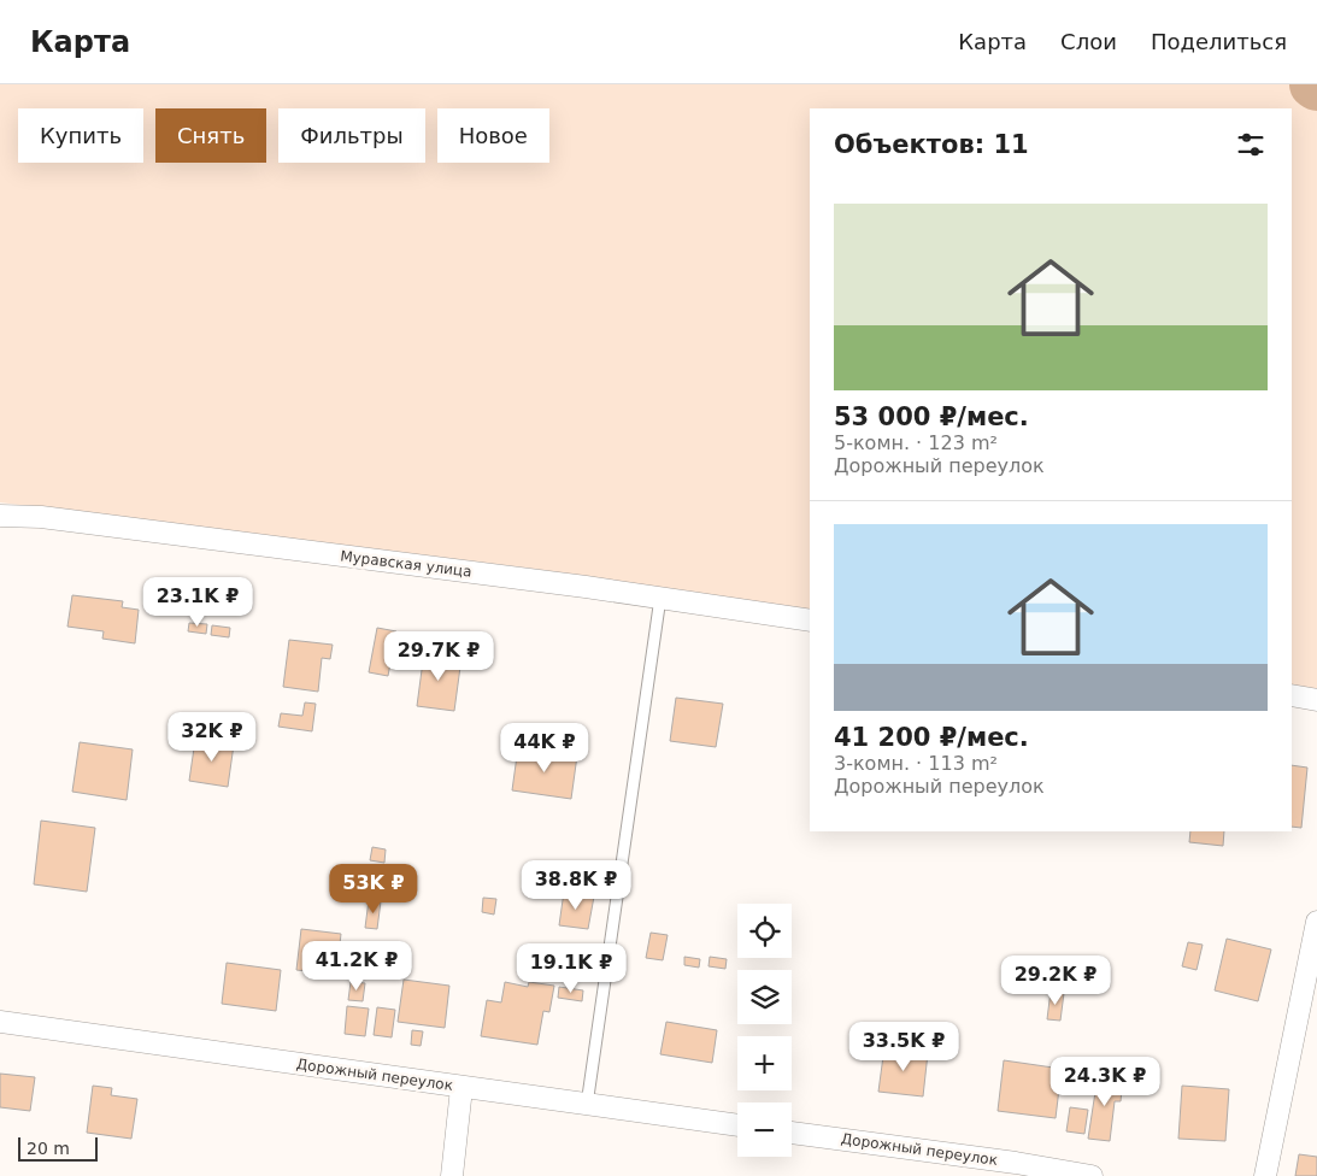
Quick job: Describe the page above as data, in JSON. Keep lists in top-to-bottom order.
{
  "streets": {
    "street": ["Муравская улица", "Дорожный переулок"]
  },
  "scale_bar": "20 m",
  "page": {
    "header": "Карта",
    "nav": ["Карта", "Слои", "Поделиться"],
    "chip": [
      "Купить",
      "Снять",
      "Фильтры",
      "Новое"
    ],
    "heading": "Объектов: 11",
    "list": [
      {
        "name": "53 000 ₽/мес.",
        "note": "5-комн. · 123 m² · Дорожный переулок"
      },
      {
        "name": "41 200 ₽/мес.",
        "note": "3-комн. · 113 m² · Дорожный переулок"
      }
    ],
    "price": [
      "23.1K ₽",
      "29.7K ₽",
      "32K ₽",
      "44K ₽",
      "38.8K ₽",
      "53K ₽",
      "41.2K ₽",
      "19.1K ₽",
      "29.2K ₽",
      "33.5K ₽",
      "24.3K ₽"
    ],
    "map_buttons": ["+", "−"],
    "scale": "20 m"
  }
}
